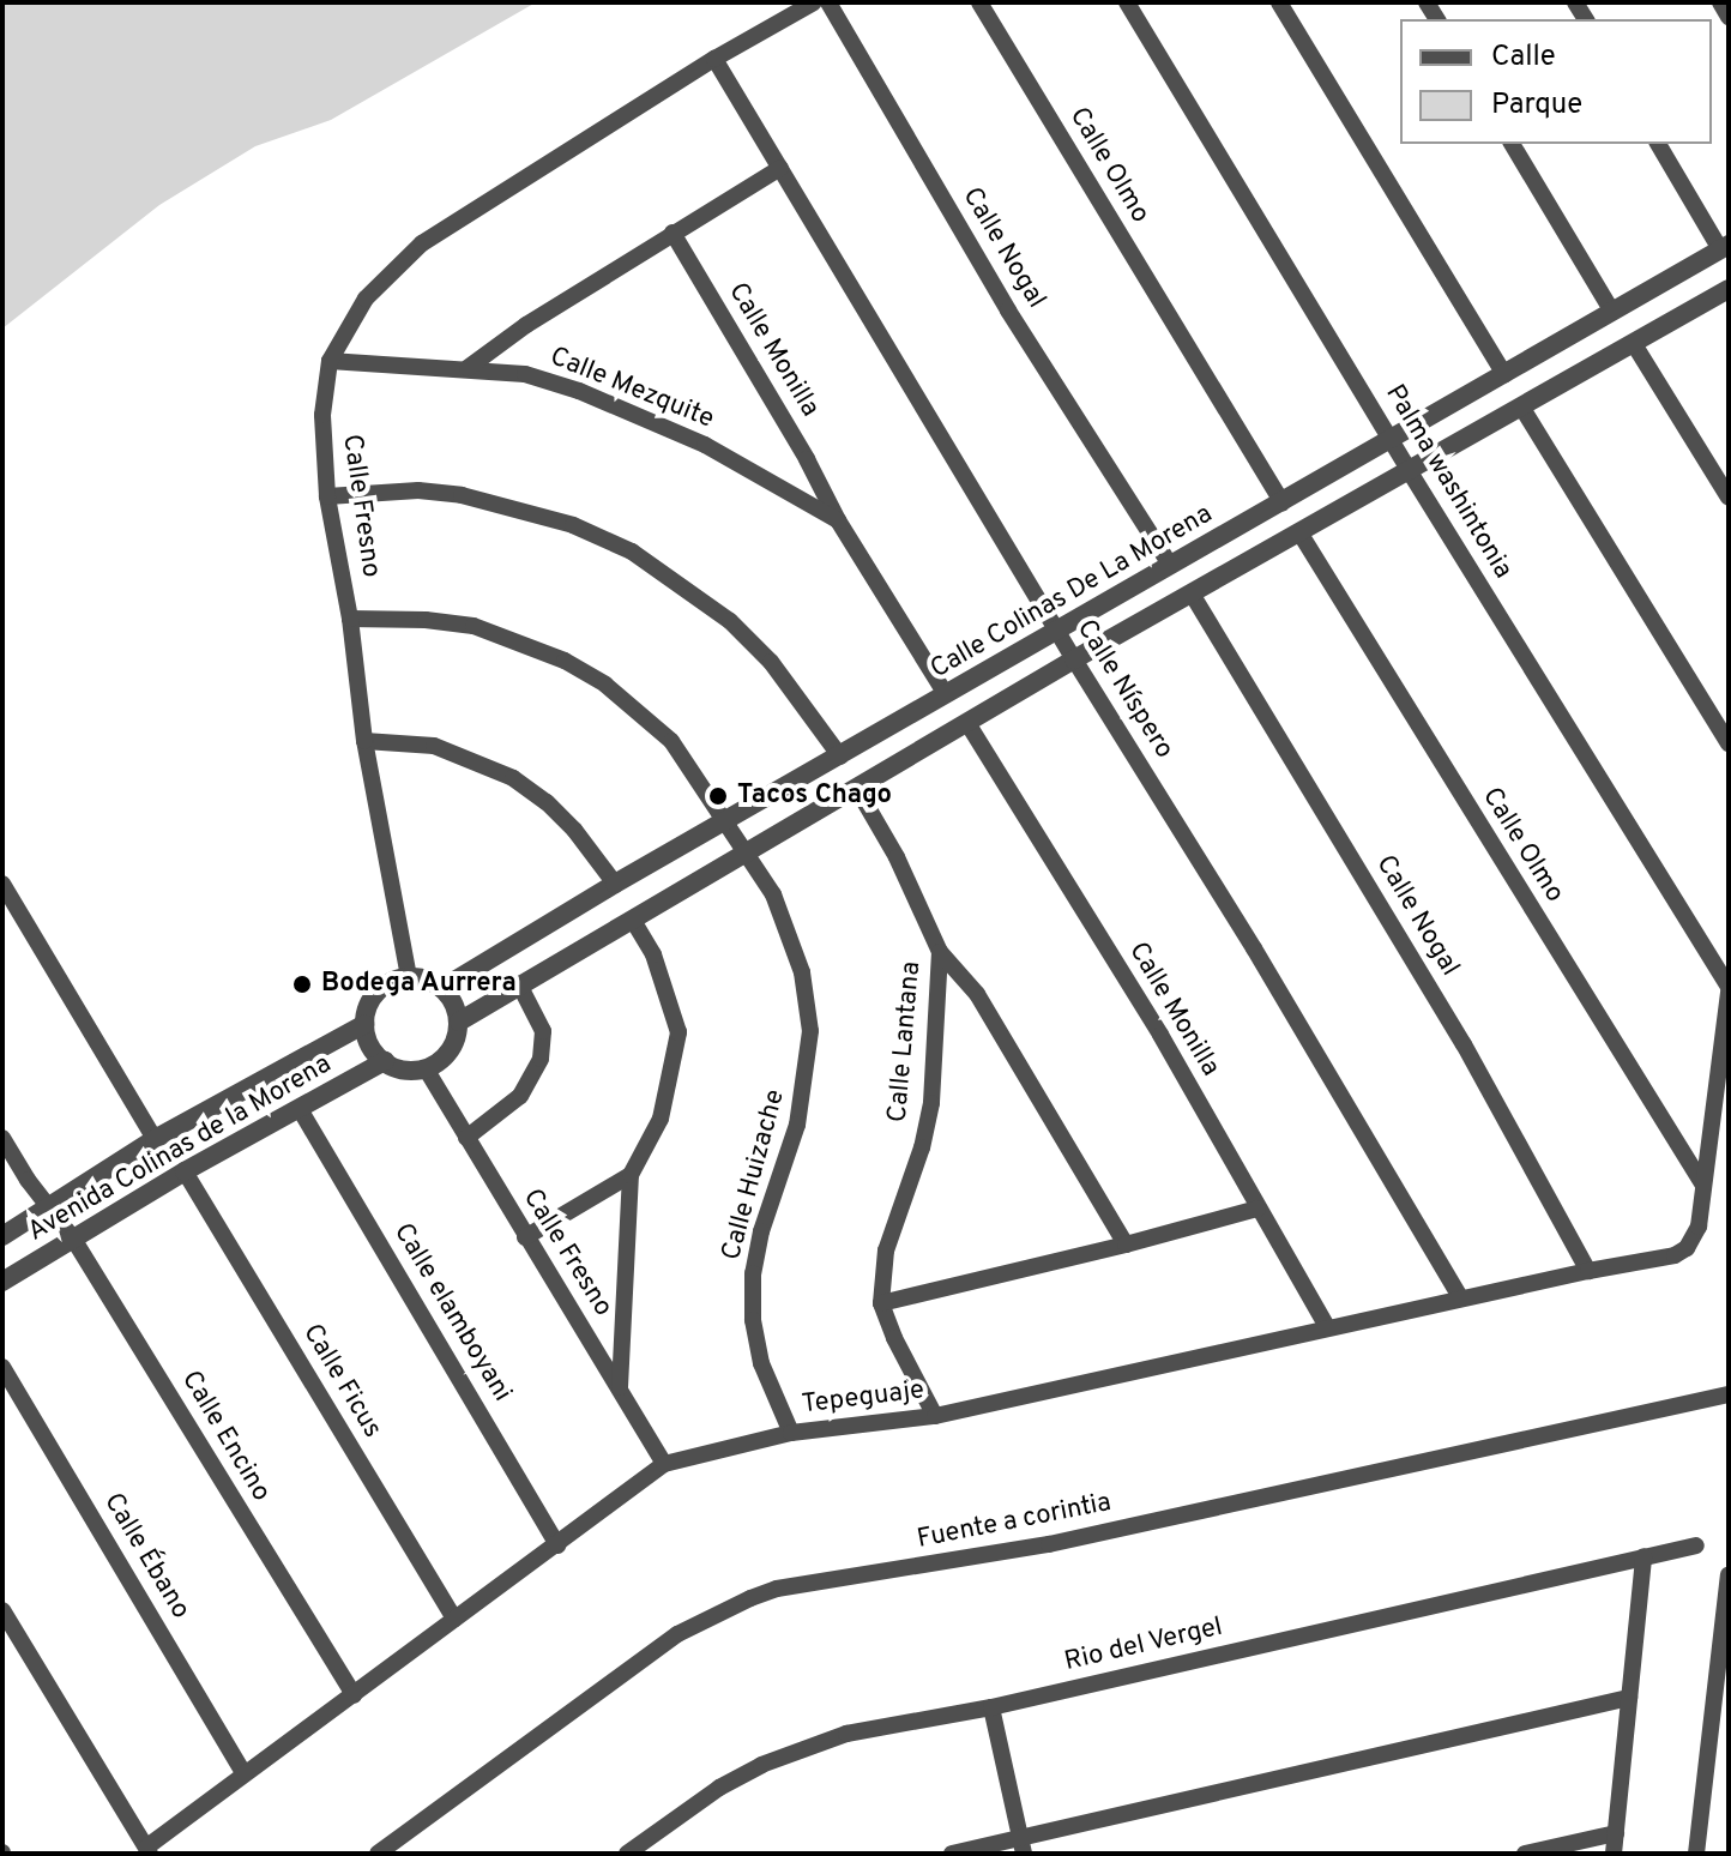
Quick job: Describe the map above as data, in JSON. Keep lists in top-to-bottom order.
{
  "streets": {
    "street": [
      "Calle Olmo",
      "Calle Nogal",
      "Calle Monilla",
      "Calle Mezquite",
      "Palma washintonia",
      "Calle Fresno",
      "Calle Colinas De La Morena",
      "Calle Níspero",
      "Calle Lantana",
      "Avenida Colinas de la Morena",
      "Calle Huizache",
      "Calle elamboyani",
      "Calle Ficus",
      "Tepeguaje",
      "Calle Encino",
      "Fuente a corintia",
      "Calle Ébano",
      "Rio del Vergel"
    ]
  },
  "crossings": [
    ["Calle Olmo", "Calle Colinas De La Morena"],
    ["Calle Olmo", "Tepeguaje"],
    ["Calle Nogal", "Calle Colinas De La Morena"],
    ["Calle Nogal", "Tepeguaje"],
    ["Calle Monilla", "Calle Mezquite"],
    ["Calle Monilla", "Calle Colinas De La Morena"],
    ["Calle Monilla", "Tepeguaje"],
    ["Calle Mezquite", "Calle Fresno"],
    ["Palma washintonia", "Calle Colinas De La Morena"],
    ["Calle Fresno", "Calle Colinas De La Morena"],
    ["Calle Fresno", "Calle Níspero"],
    ["Calle Fresno", "Avenida Colinas de la Morena"],
    ["Calle Fresno", "Calle Huizache"],
    ["Calle Fresno", "Tepeguaje"],
    ["Calle Colinas De La Morena", "Calle Níspero"],
    ["Calle Colinas De La Morena", "Avenida Colinas de la Morena"],
    ["Calle Colinas De La Morena", "Calle Huizache"],
    ["Calle Níspero", "Tepeguaje"],
    ["Calle Lantana", "Tepeguaje"],
    ["Avenida Colinas de la Morena", "Calle elamboyani"],
    ["Avenida Colinas de la Morena", "Calle Ficus"],
    ["Avenida Colinas de la Morena", "Calle Encino"],
    ["Calle Huizache", "Tepeguaje"],
    ["Calle elamboyani", "Tepeguaje"],
    ["Calle Ficus", "Tepeguaje"],
    ["Tepeguaje", "Calle Encino"],
    ["Tepeguaje", "Calle Ébano"]
  ],
  "places": ["Tacos Chago", "Bodega Aurrera"],
  "legend": ["Calle", "Parque"]
}
